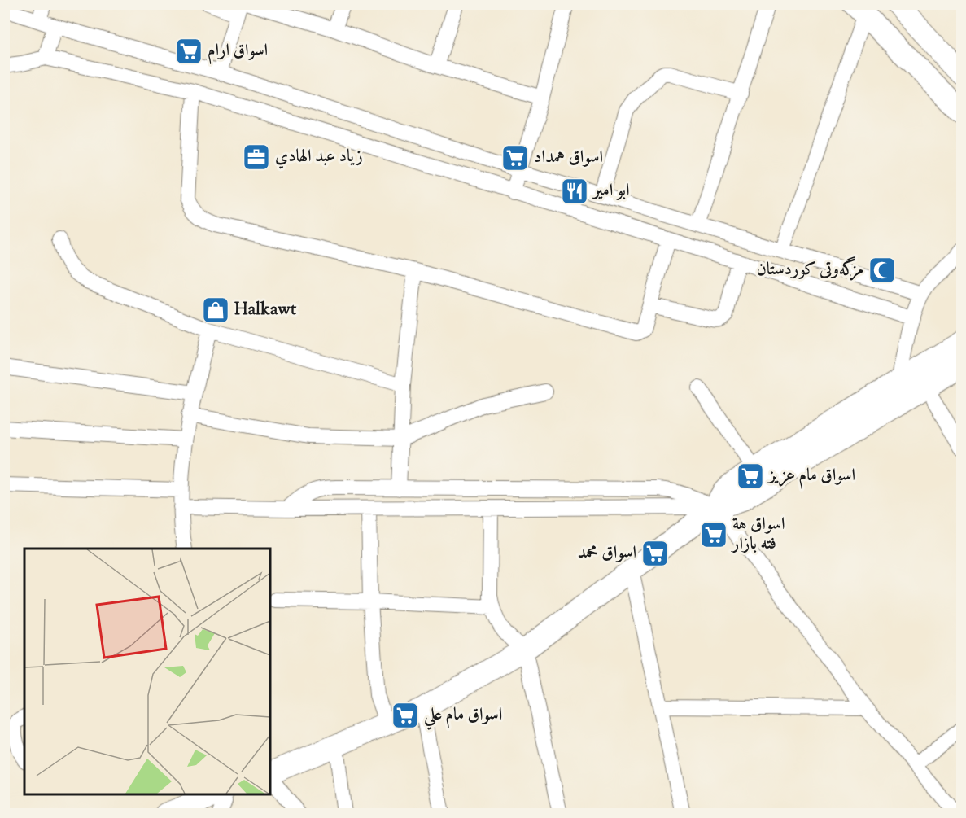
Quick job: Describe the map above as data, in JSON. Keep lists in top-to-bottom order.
{
  "places": {
    "supermarket": [
      "اسواق ارام",
      "اسواق همداد",
      "اسواق مام عزيز",
      "اسواق هة فته بازار",
      "اسواق محمد",
      "اسواق مام علي"
    ],
    "office": ["زياد عبد الهادي"],
    "restaurant": ["ابو امير"],
    "mosque": ["مزگەوتی کوردستان"],
    "shop": ["Halkawt"]
  }
}
